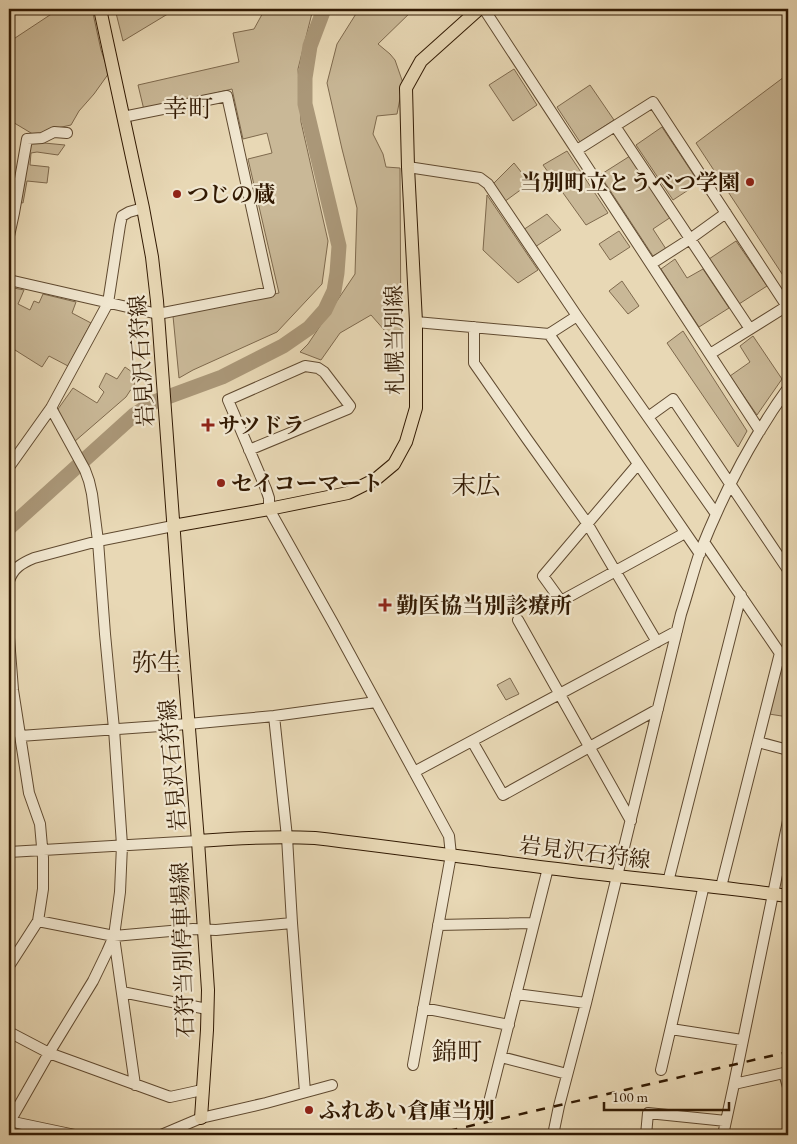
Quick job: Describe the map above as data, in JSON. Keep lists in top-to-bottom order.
{
  "streets": {
    "main road": ["札幌当別線", "岩見沢石狩線", "石狩当別停車場線"]
  },
  "crossings": [
    ["札幌当別線", "岩見沢石狩線"],
    ["岩見沢石狩線", "石狩当別停車場線"]
  ],
  "districts": [
    "幸町",
    "末広",
    "弥生",
    "錦町"
  ],
  "places": {
    "other": [
      "当別町立とうべつ学園",
      "つじの蔵",
      "セイコーマート",
      "ふれあい倉庫当別"
    ],
    "health": ["サツドラ", "勤医協当別診療所"]
  },
  "scale_bar": "100 m"
}
